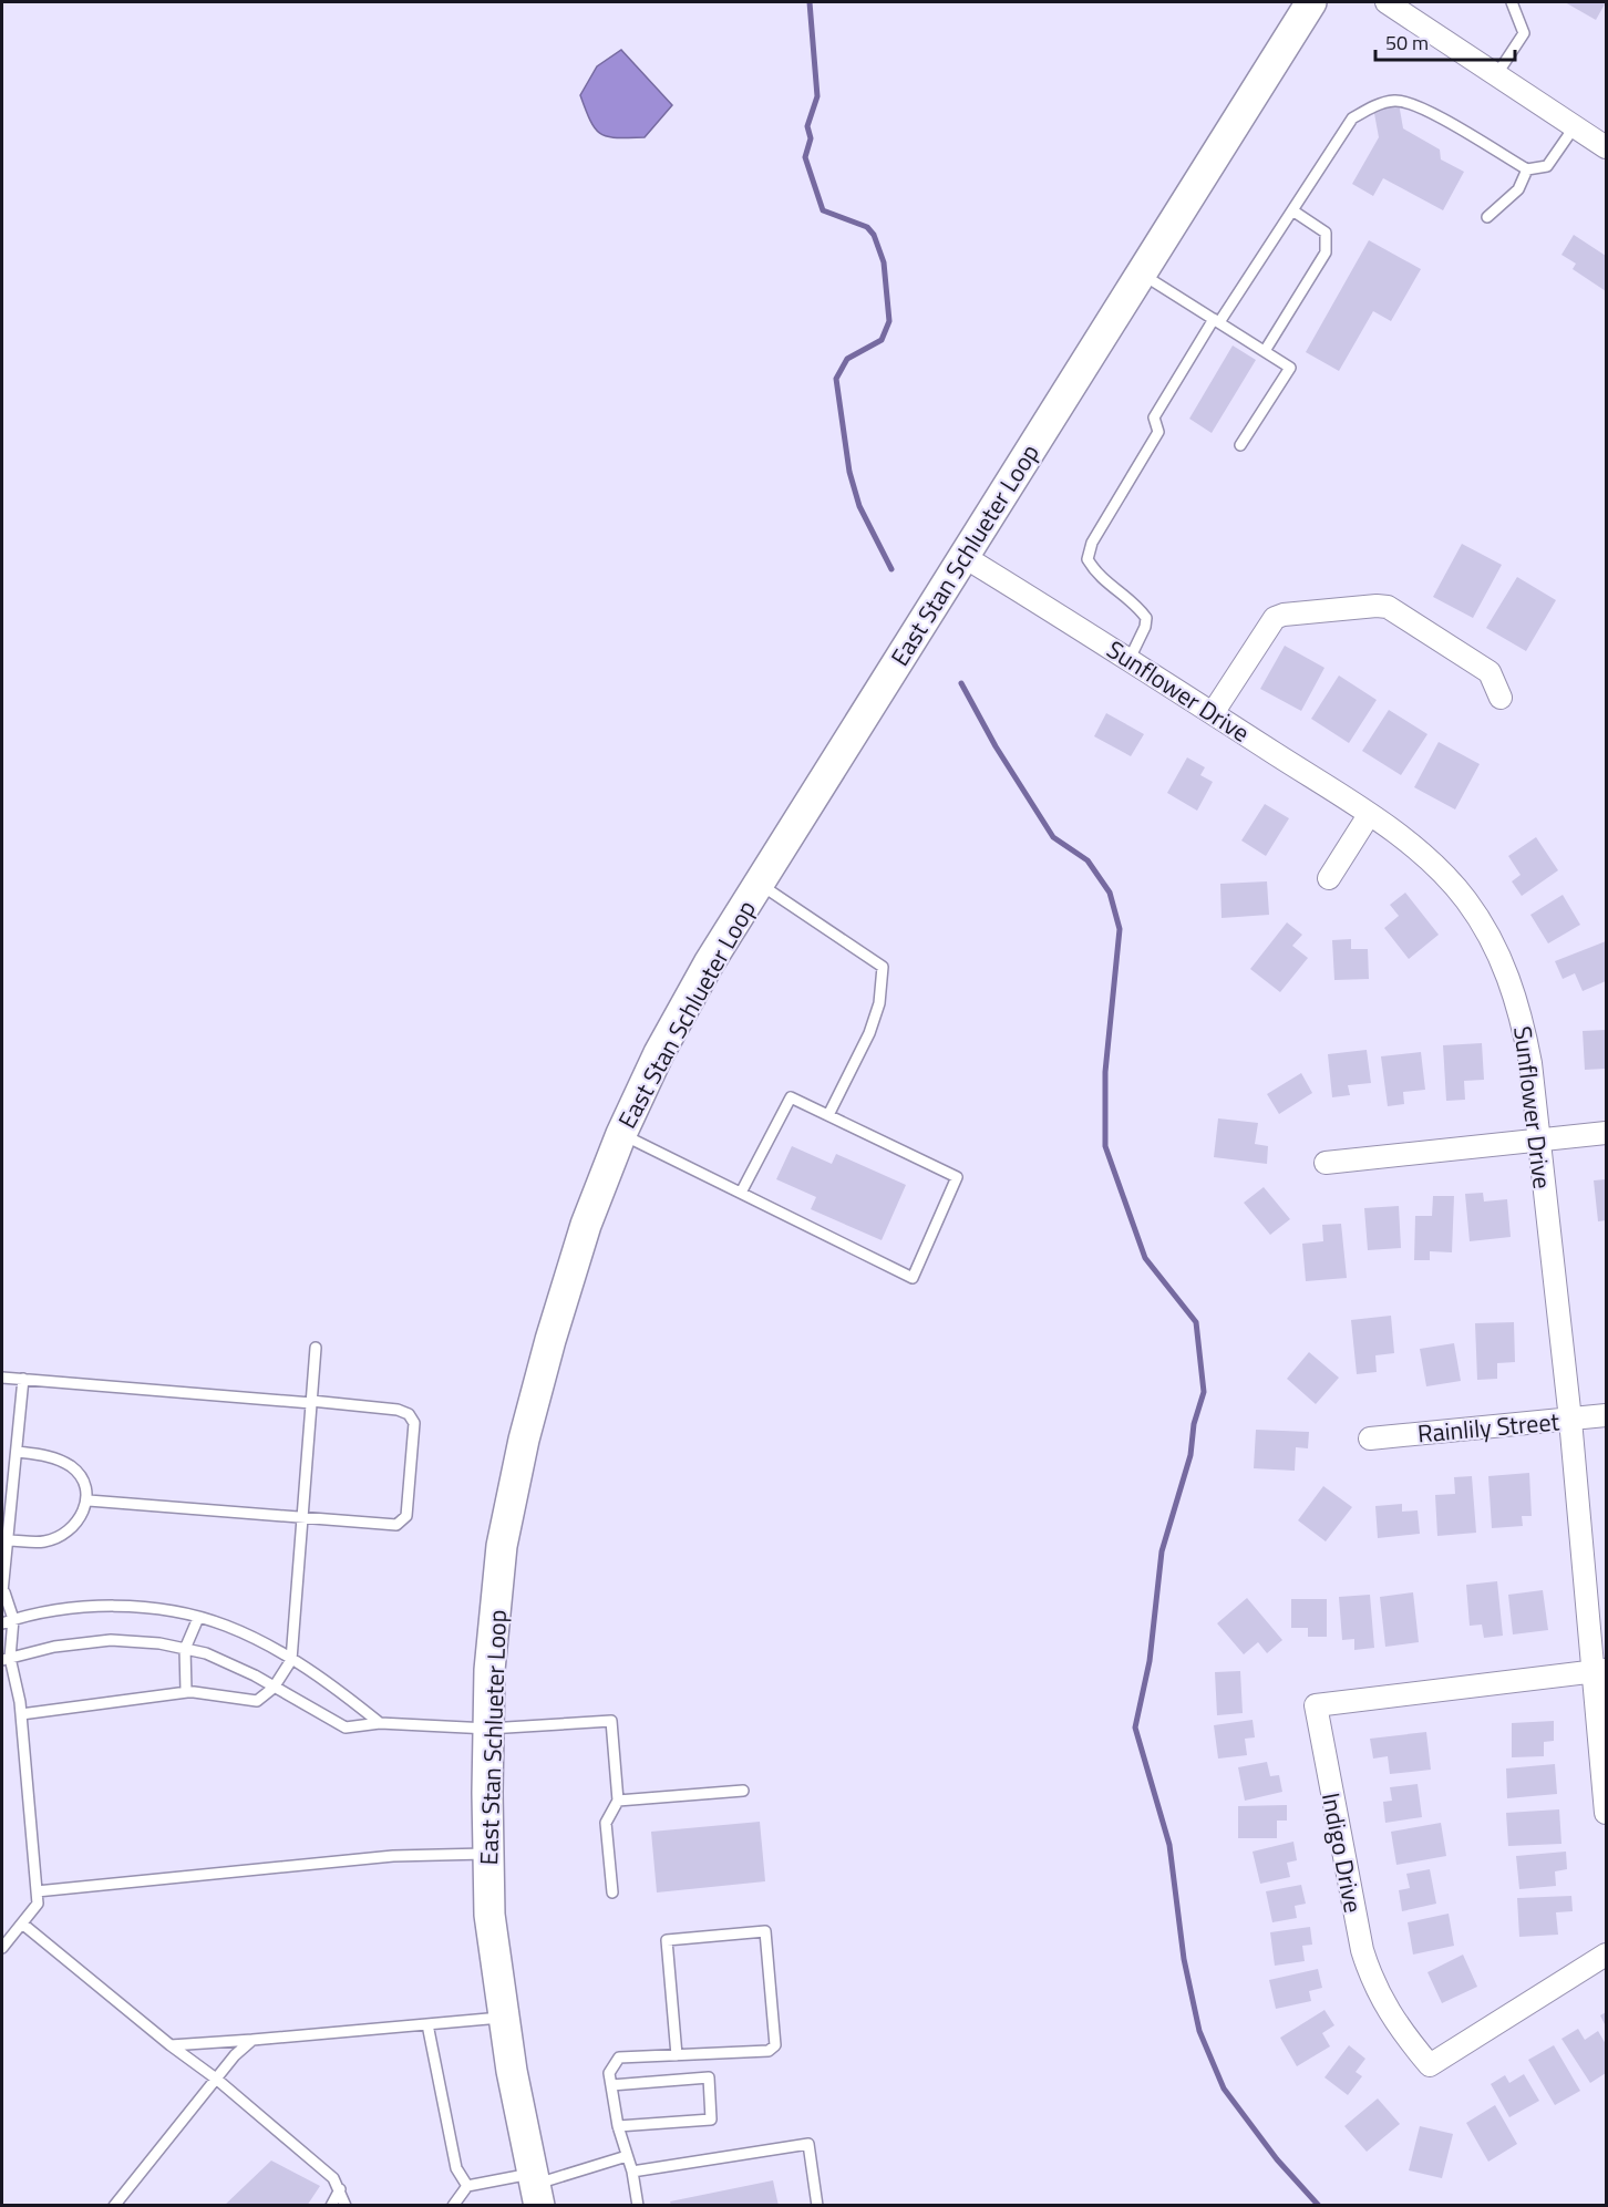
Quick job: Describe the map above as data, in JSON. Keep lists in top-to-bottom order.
{
  "streets": {
    "main road": ["East Stan Schlueter Loop"],
    "street": ["Sunflower Drive", "Rainlily Street", "Indigo Drive"]
  },
  "crossings": [
    ["East Stan Schlueter Loop", "Sunflower Drive"],
    ["Sunflower Drive", "Rainlily Street"],
    ["Sunflower Drive", "Indigo Drive"]
  ],
  "scale_bar": "50 m"
}
